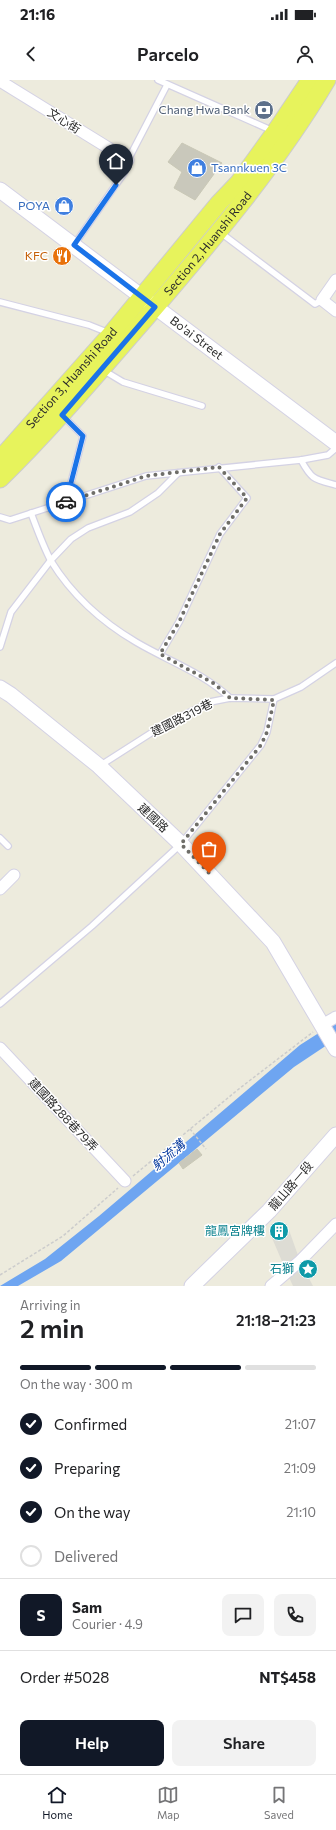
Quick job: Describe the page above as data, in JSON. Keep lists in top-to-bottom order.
{
  "streets": {
    "main road": ["Section 2, Huanshi Road", "Section 3, Huanshi Road"],
    "street": [
      "文心街",
      "Bo'ai Street",
      "建國路",
      "建國路288巷79弄",
      "龍山路一段"
    ],
    "lane": ["建國路319巷"]
  },
  "crossings": [
    ["Section 2, Huanshi Road", "Bo'ai Street"],
    ["Section 2, Huanshi Road", "Section 3, Huanshi Road"],
    ["Bo'ai Street", "Section 3, Huanshi Road"],
    ["建國路319巷", "建國路"]
  ],
  "water": ["射流溝"],
  "places": {
    "bank": ["Chang Hwa Bank"],
    "shop": ["Tsannkuen 3C", "POYA"],
    "restaurant": ["KFC"],
    "building": ["龍鳳宮牌樓"],
    "place": ["石獅"]
  },
  "page": {
    "status": "21:16",
    "header": "Parcelo",
    "heading": ["2 min", "Arriving in", "21:18–21:23"],
    "panel": [
      "Sam",
      "Courier · 4.9",
      "Order #5028",
      "NT$458"
    ],
    "bar": "On the way · 300 m",
    "list": [
      ["Confirmed", "21:07"],
      ["Preparing", "21:09"],
      ["On the way", "21:10"],
      "Delivered"
    ],
    "round": "S",
    "buttons": ["Help", "Share"],
    "tabs": ["Home", "Map", "Saved"]
  }
}
